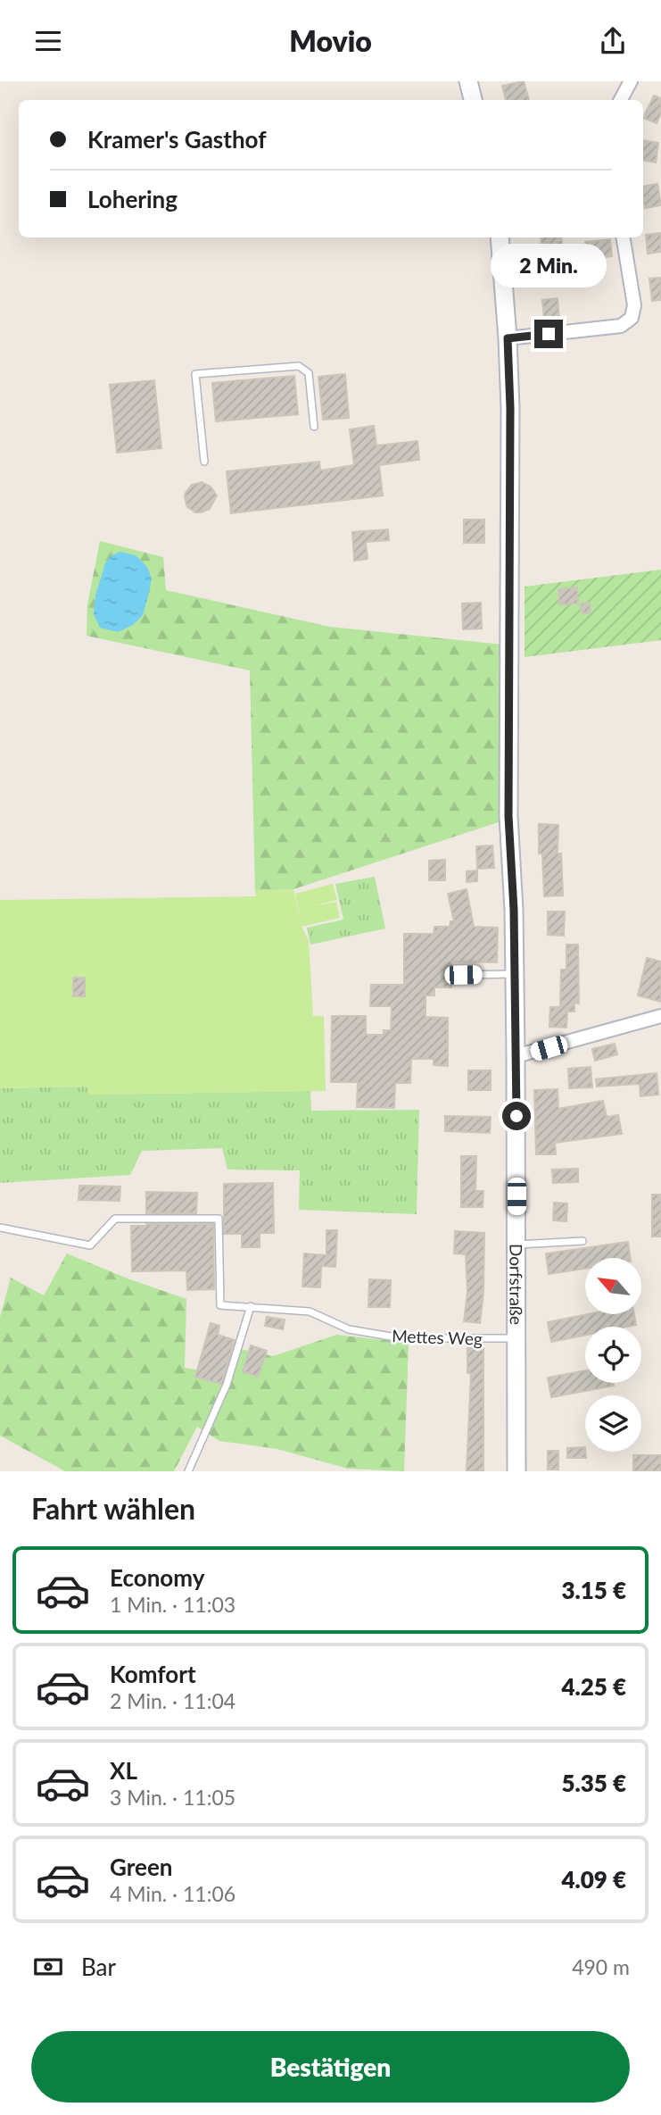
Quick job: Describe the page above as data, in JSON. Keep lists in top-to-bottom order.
{
  "streets": {
    "street": ["Dorfstraße"],
    "lane": ["Mettes Weg"]
  },
  "crossings": [
    ["Dorfstraße", "Mettes Weg"]
  ],
  "north": "top left",
  "page": {
    "header": "Movio",
    "banner": ["Kramer's Gasthof", "Lohering"],
    "bubble": "2 Min.",
    "heading": "Fahrt wählen",
    "list": [
      {
        "name": "Economy",
        "note": "1 Min. · 11:03",
        "value": "3.15 €"
      },
      {
        "name": "Komfort",
        "note": "2 Min. · 11:04",
        "value": "4.25 €"
      },
      {
        "name": "XL",
        "note": "3 Min. · 11:05",
        "value": "5.35 €"
      },
      {
        "name": "Green",
        "note": "4 Min. · 11:06",
        "value": "4.09 €"
      }
    ],
    "pay": ["Bar", "490 m"],
    "buttons": "Bestätigen"
  }
}
